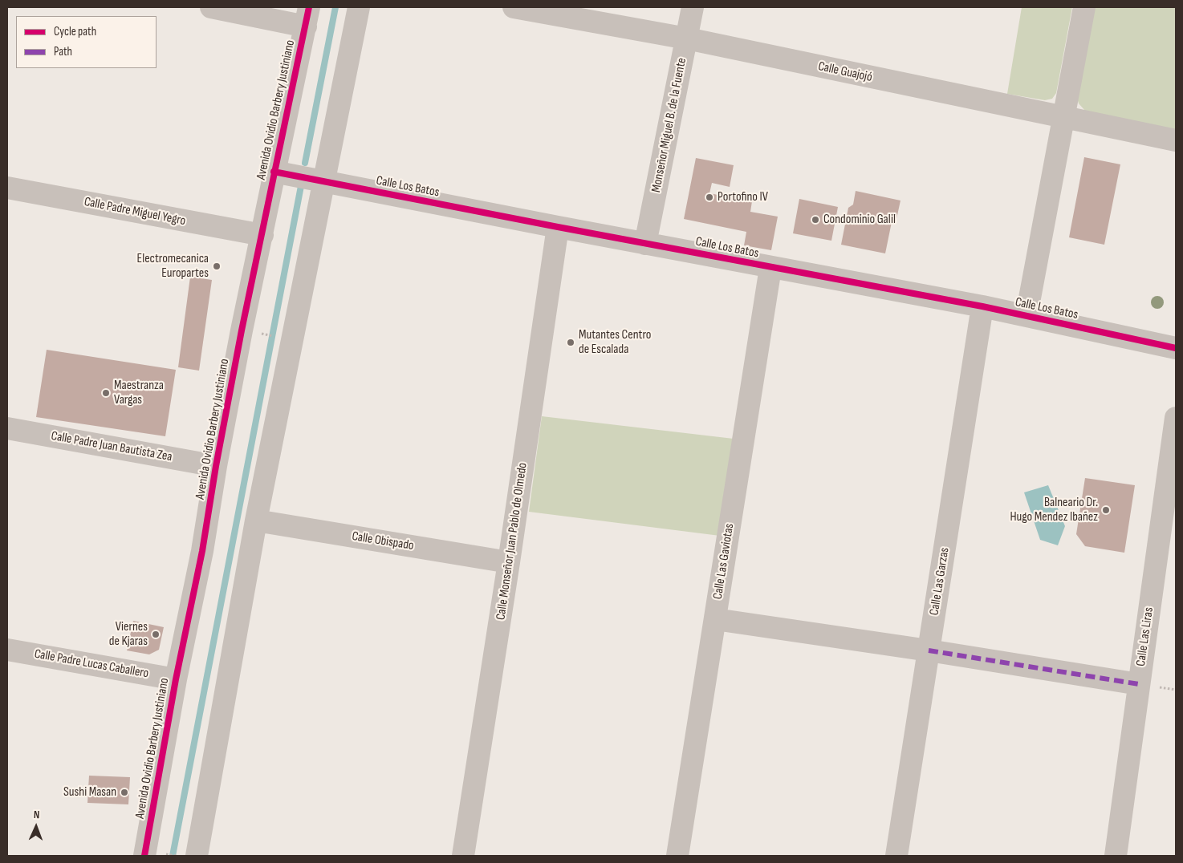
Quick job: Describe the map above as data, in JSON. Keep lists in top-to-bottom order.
{
  "streets": {
    "street": [
      "Calle Guajojó",
      "Avenida Ovidio Barbery Justiniano",
      "Monseñor Miguel B. de la Fuente",
      "Calle Los Batos",
      "Calle Padre Miguel Yegro",
      "Calle Padre Juan Bautista Zea",
      "Calle Obispado",
      "Calle Monseñor Juan Pablo de Olmedo",
      "Calle Las Gaviotas",
      "Calle Las Garzas",
      "Calle Las Liras",
      "Calle Padre Lucas Caballero"
    ]
  },
  "crossings": [
    ["Calle Guajojó", "Monseñor Miguel B. de la Fuente"],
    ["Avenida Ovidio Barbery Justiniano", "Calle Los Batos"],
    ["Avenida Ovidio Barbery Justiniano", "Calle Padre Miguel Yegro"],
    ["Avenida Ovidio Barbery Justiniano", "Calle Padre Juan Bautista Zea"],
    ["Avenida Ovidio Barbery Justiniano", "Calle Padre Lucas Caballero"],
    ["Monseñor Miguel B. de la Fuente", "Calle Los Batos"],
    ["Calle Los Batos", "Calle Monseñor Juan Pablo de Olmedo"],
    ["Calle Los Batos", "Calle Las Gaviotas"],
    ["Calle Los Batos", "Calle Las Garzas"],
    ["Calle Obispado", "Calle Monseñor Juan Pablo de Olmedo"]
  ],
  "places": [
    "Portofino IV",
    "Condominio Galil",
    "Electromecanica Europartes",
    "Mutantes Centro de Escalada",
    "Maestranza Vargas",
    "Balneario Dr. Hugo Mendez Ibañez",
    "Viernes de Kjaras",
    "Sushi Masan"
  ],
  "legend": ["Cycle path", "Path"],
  "north": "top"
}
